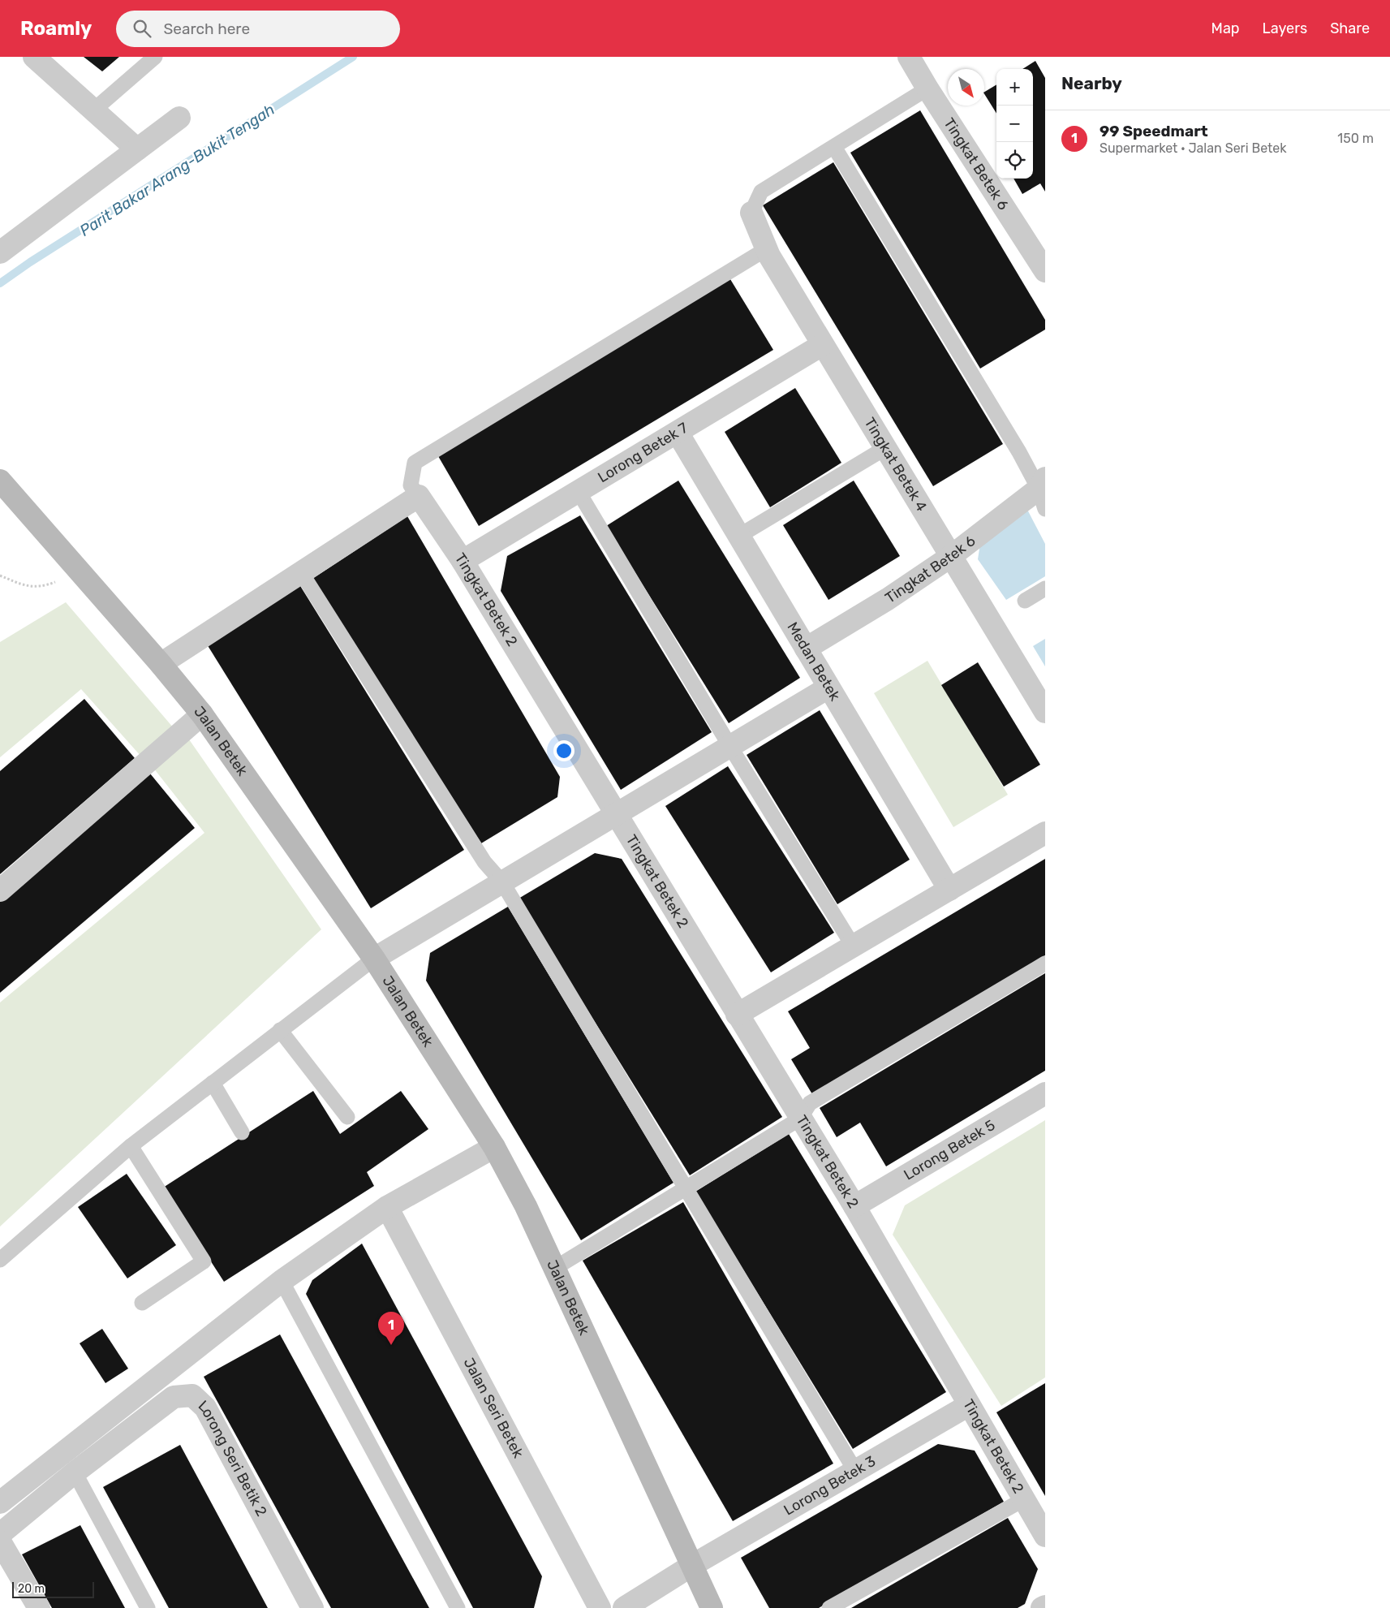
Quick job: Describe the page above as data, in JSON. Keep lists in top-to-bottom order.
{
  "streets": {
    "street": [
      "Tingkat Betek 6",
      "Lorong Betek 7",
      "Tingkat Betek 4",
      "Tingkat Betek 2",
      "Medan Betek",
      "Jalan Betek",
      "Lorong Betek 5",
      "Jalan Seri Betek",
      "Lorong Seri Betik 2",
      "Lorong Betek 3"
    ]
  },
  "crossings": [
    ["Tingkat Betek 6", "Tingkat Betek 4"],
    ["Tingkat Betek 6", "Medan Betek"],
    ["Lorong Betek 7", "Tingkat Betek 4"],
    ["Lorong Betek 7", "Tingkat Betek 2"],
    ["Lorong Betek 7", "Medan Betek"],
    ["Tingkat Betek 2", "Lorong Betek 5"],
    ["Tingkat Betek 2", "Lorong Betek 3"],
    ["Jalan Betek", "Lorong Betek 3"]
  ],
  "water": ["Parit Bakar Arang-Bukit Tengah"],
  "scale_bar": "20 m",
  "north": "bottom right",
  "page": {
    "header": "Roamly",
    "search": "Search here",
    "nav": ["Map", "Layers", "Share"],
    "heading": "Nearby",
    "map_buttons": ["+", "−"],
    "list": [
      {
        "mark": "1",
        "name": "99 Speedmart",
        "note": "Supermarket · Jalan Seri Betek",
        "value": "150 m"
      }
    ],
    "pins": "1",
    "scale": "20 m"
  }
}
